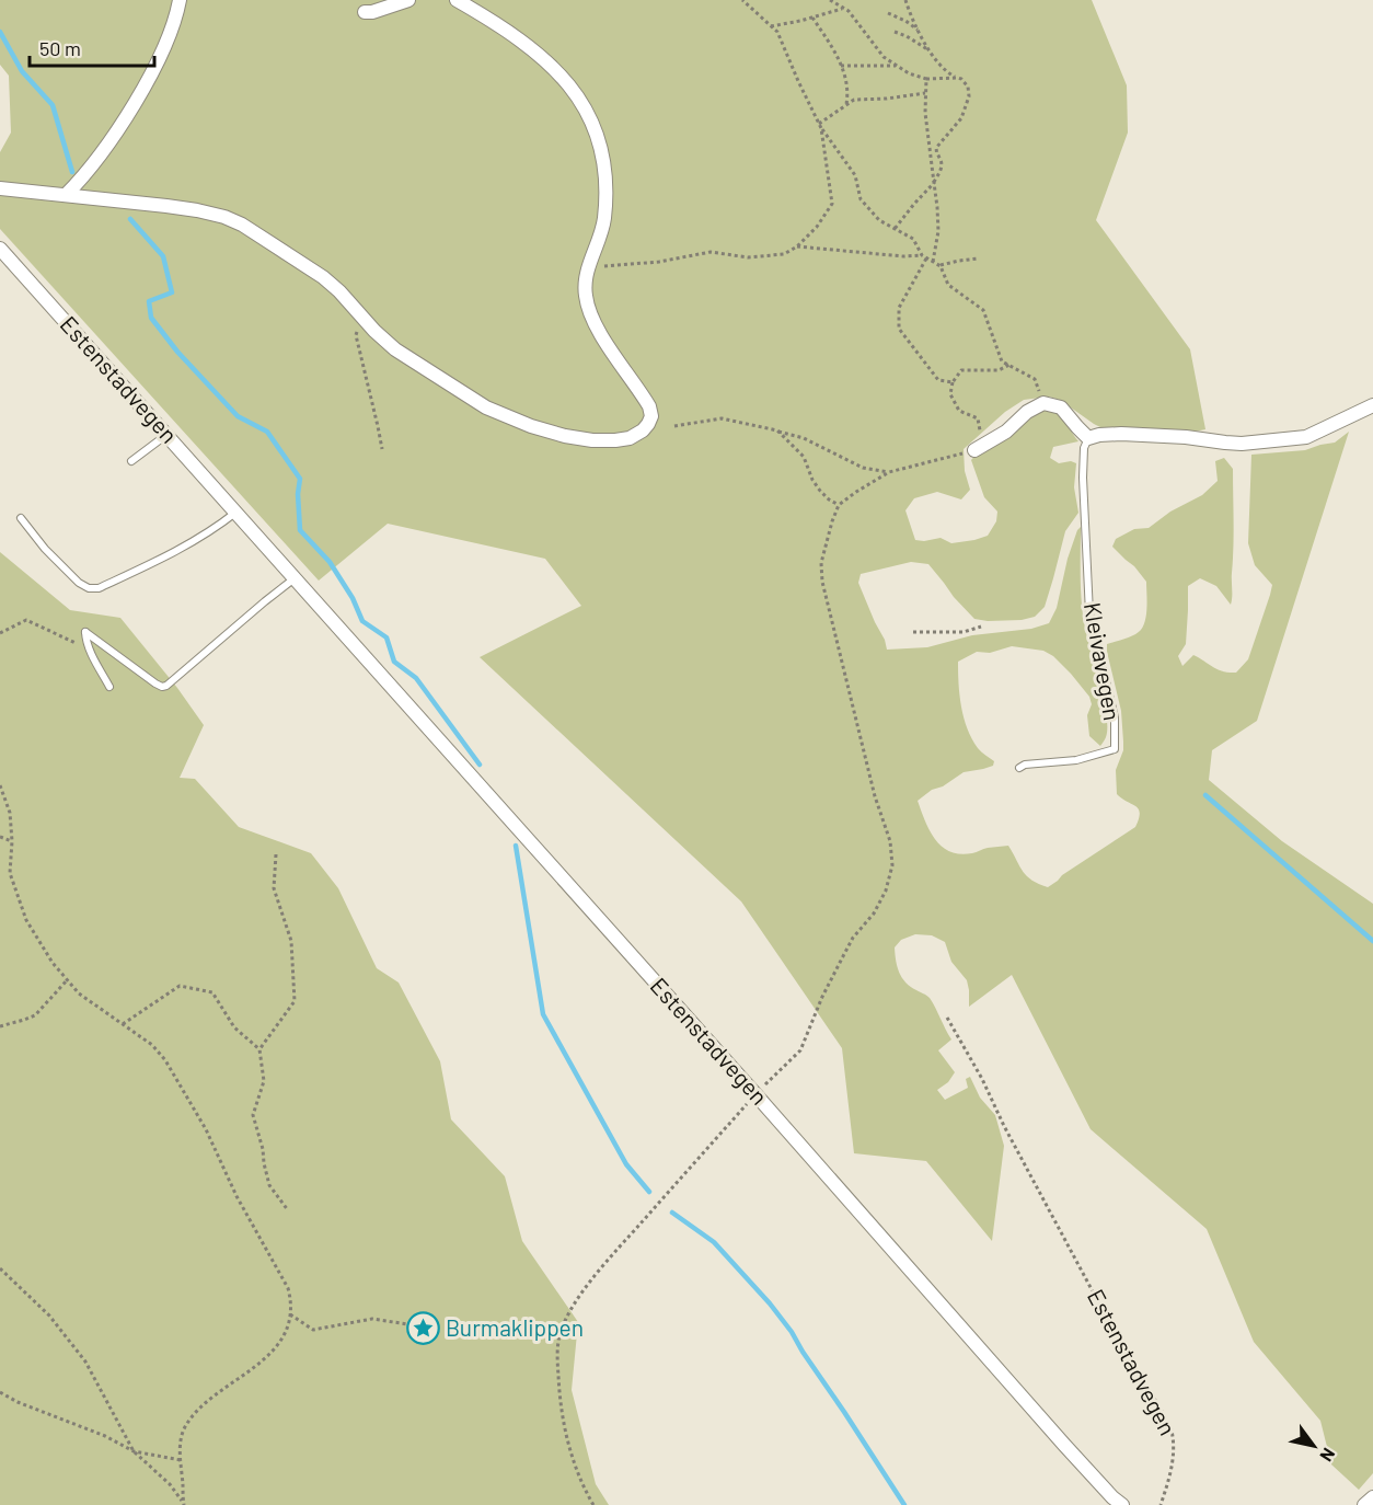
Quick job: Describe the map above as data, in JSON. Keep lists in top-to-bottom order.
{
  "streets": {
    "street": ["Estenstadvegen"],
    "lane": ["Kleivavegen"]
  },
  "places": {
    "place": ["Burmaklippen"]
  },
  "scale_bar": "50 m",
  "north": "bottom right"
}
